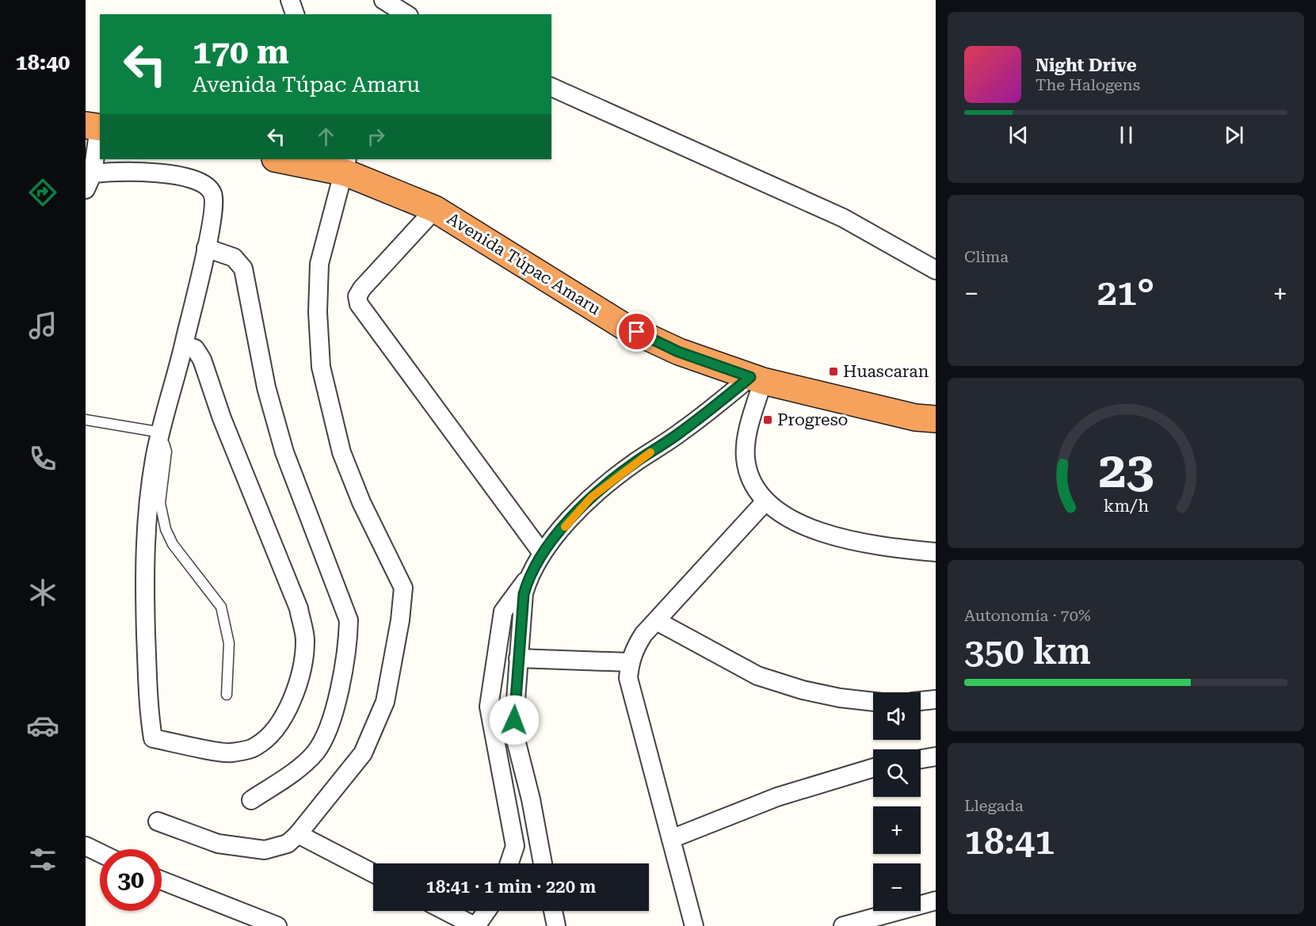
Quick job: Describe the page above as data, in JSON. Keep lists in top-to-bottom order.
{
  "streets": {
    "highway": ["Avenida Túpac Amaru"]
  },
  "places": {
    "transit": ["Huascaran", "Progreso"]
  },
  "page": {
    "tabs": "18:40",
    "turn": ["170 m", "Avenida Túpac Amaru"],
    "song": ["Night Drive", "The Halogens"],
    "tile": [
      "Clima",
      ["Autonomía · 70%", "350 km"],
      ["Llegada", "18:41"]
    ],
    "heat": ["−", "21°", "+"],
    "map_buttons": ["+", "−"],
    "limit": "30",
    "trip": "18:41 · 1 min · 220 m",
    "gauge": ["23", "km/h"]
  }
}
